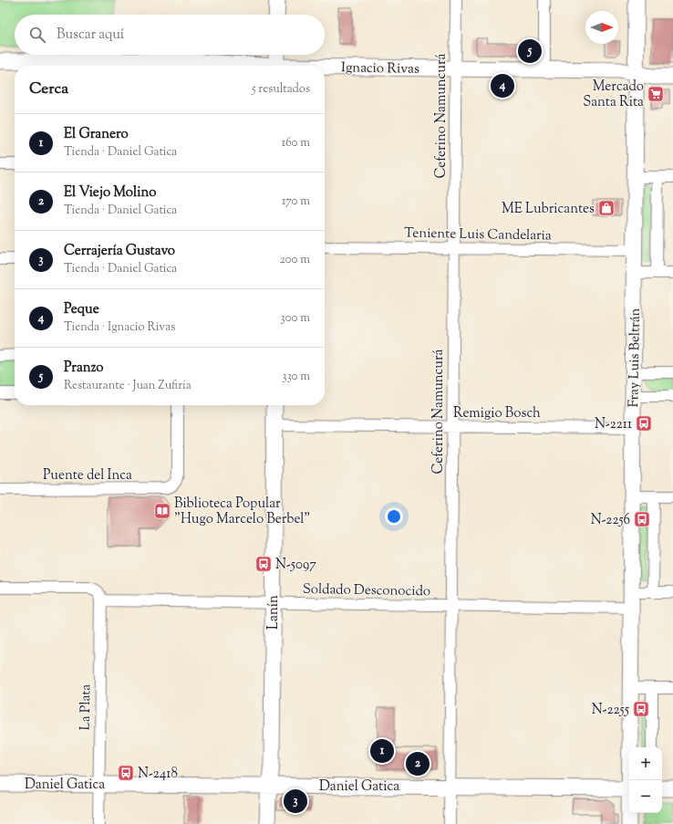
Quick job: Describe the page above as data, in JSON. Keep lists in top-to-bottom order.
{
  "streets": {
    "main road": [
      "Ignacio Rivas",
      "Fray Luis Beltrán",
      "Lanín",
      "Daniel Gatica"
    ],
    "street": [
      "Ceferino Namuncurá",
      "Teniente Luis Candelaria",
      "Remigio Bosch",
      "Puente del Inca",
      "Soldado Desconocido",
      "La Plata"
    ]
  },
  "crossings": [
    ["Ignacio Rivas", "Ceferino Namuncurá"],
    ["Ignacio Rivas", "Fray Luis Beltrán"],
    ["Ceferino Namuncurá", "Teniente Luis Candelaria"],
    ["Ceferino Namuncurá", "Remigio Bosch"],
    ["Ceferino Namuncurá", "Soldado Desconocido"],
    ["Ceferino Namuncurá", "Daniel Gatica"],
    ["Teniente Luis Candelaria", "Fray Luis Beltrán"],
    ["Fray Luis Beltrán", "Remigio Bosch"],
    ["Fray Luis Beltrán", "Soldado Desconocido"],
    ["Remigio Bosch", "Lanín"],
    ["Soldado Desconocido", "Lanín"],
    ["Soldado Desconocido", "La Plata"],
    ["Lanín", "Daniel Gatica"],
    ["La Plata", "Daniel Gatica"]
  ],
  "places": {
    "supermarket": ["Mercado Santa Rita"],
    "shop": ["ME Lubricantes"],
    "bus stop": [
      "N-2211",
      "N-2256",
      "N-5097",
      "N-2255",
      "N-2418"
    ],
    "library": ["Biblioteca Popular \"Hugo Marcelo Berbel\""]
  },
  "north": "right",
  "page": {
    "search": "Buscar aquí",
    "pins": [
      "5",
      "4",
      "1",
      "2",
      "3"
    ],
    "heading": ["Cerca", "5 resultados"],
    "list": [
      {
        "mark": "1",
        "name": "El Granero",
        "note": "Tienda · Daniel Gatica",
        "value": "160 m"
      },
      {
        "mark": "2",
        "name": "El Viejo Molino",
        "note": "Tienda · Daniel Gatica",
        "value": "170 m"
      },
      {
        "mark": "3",
        "name": "Cerrajería Gustavo",
        "note": "Tienda · Daniel Gatica",
        "value": "200 m"
      },
      {
        "mark": "4",
        "name": "Peque",
        "note": "Tienda · Ignacio Rivas",
        "value": "300 m"
      },
      {
        "mark": "5",
        "name": "Pranzo",
        "note": "Restaurante · Juan Zufiría",
        "value": "330 m"
      }
    ],
    "map_buttons": ["+", "−"]
  }
}
